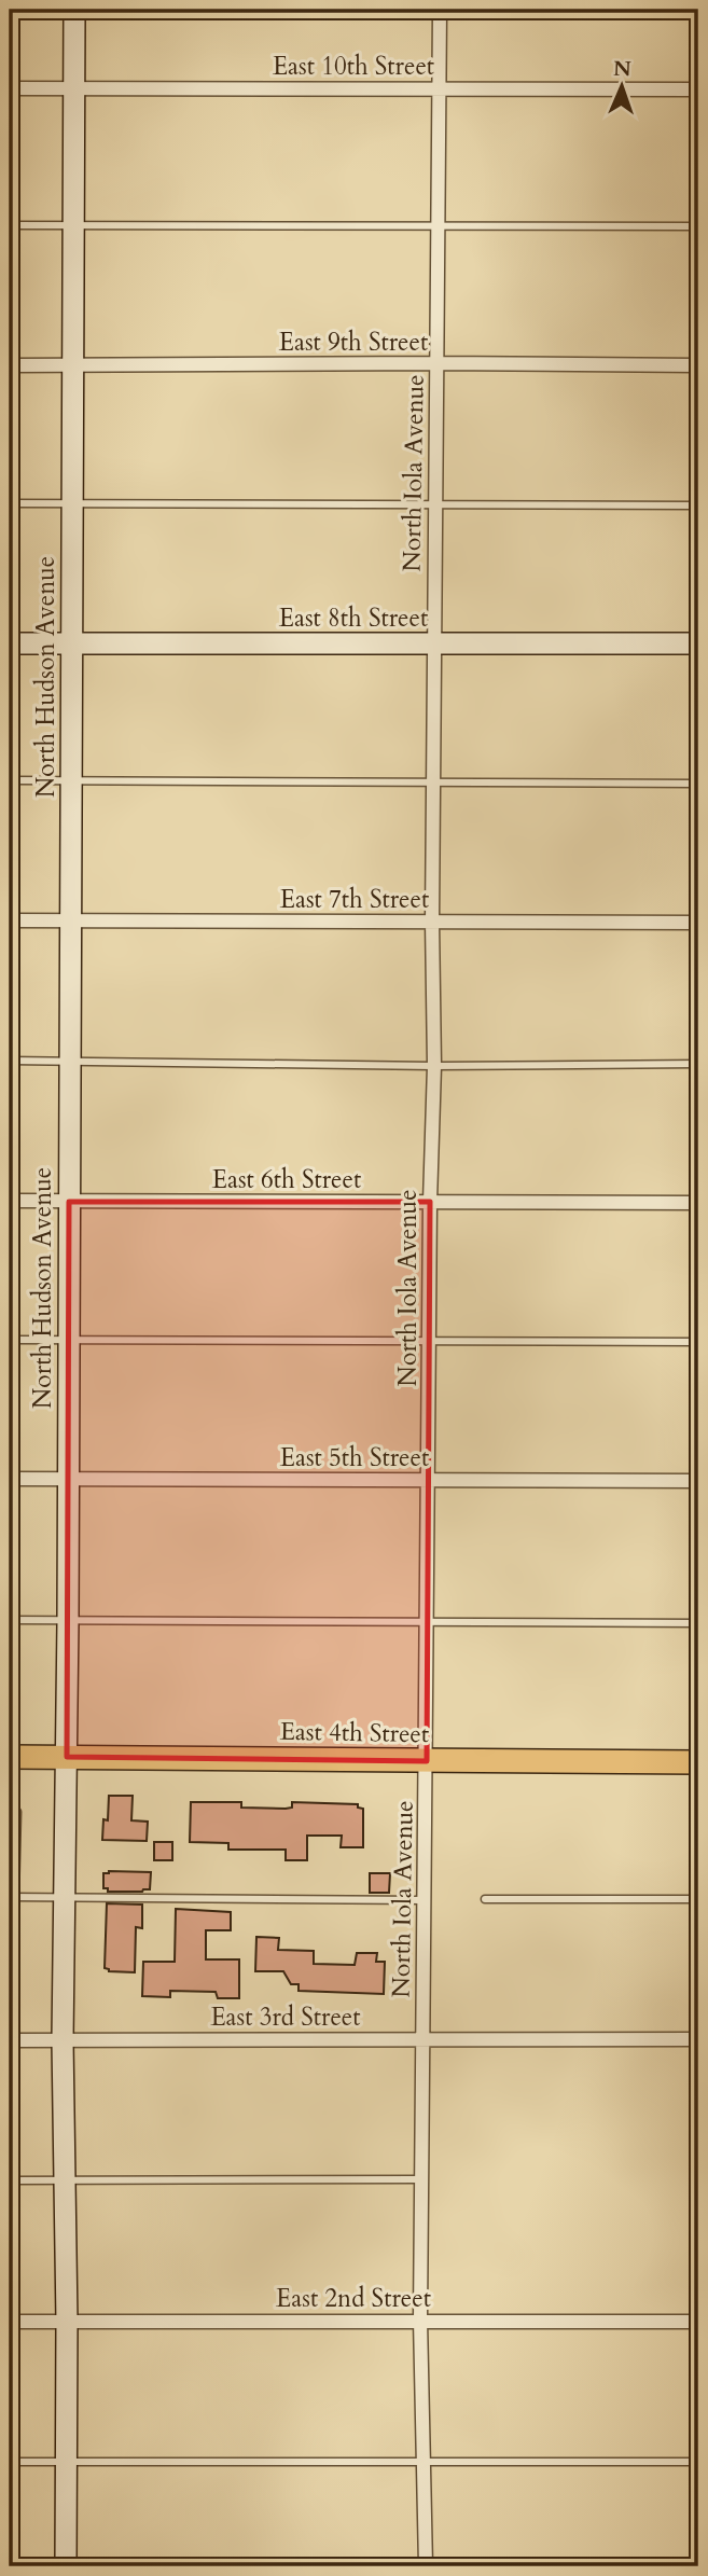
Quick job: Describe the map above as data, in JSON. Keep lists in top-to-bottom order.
{
  "streets": {
    "main road": ["East 8th Street", "North Hudson Avenue", "East 4th Street"],
    "street": [
      "East 10th Street",
      "East 9th Street",
      "North Iola Avenue",
      "East 7th Street",
      "East 6th Street",
      "East 5th Street",
      "East 3rd Street",
      "East 2nd Street"
    ]
  },
  "crossings": [
    ["East 10th Street", "North Iola Avenue"],
    ["East 10th Street", "North Hudson Avenue"],
    ["East 9th Street", "North Iola Avenue"],
    ["East 9th Street", "North Hudson Avenue"],
    ["North Iola Avenue", "East 8th Street"],
    ["North Iola Avenue", "East 7th Street"],
    ["North Iola Avenue", "East 6th Street"],
    ["North Iola Avenue", "East 5th Street"],
    ["North Iola Avenue", "East 4th Street"],
    ["North Iola Avenue", "East 3rd Street"],
    ["North Iola Avenue", "East 2nd Street"],
    ["East 8th Street", "North Hudson Avenue"],
    ["North Hudson Avenue", "East 7th Street"],
    ["North Hudson Avenue", "East 6th Street"],
    ["North Hudson Avenue", "East 5th Street"],
    ["North Hudson Avenue", "East 4th Street"],
    ["North Hudson Avenue", "East 3rd Street"],
    ["North Hudson Avenue", "East 2nd Street"]
  ],
  "north": "top"
}
